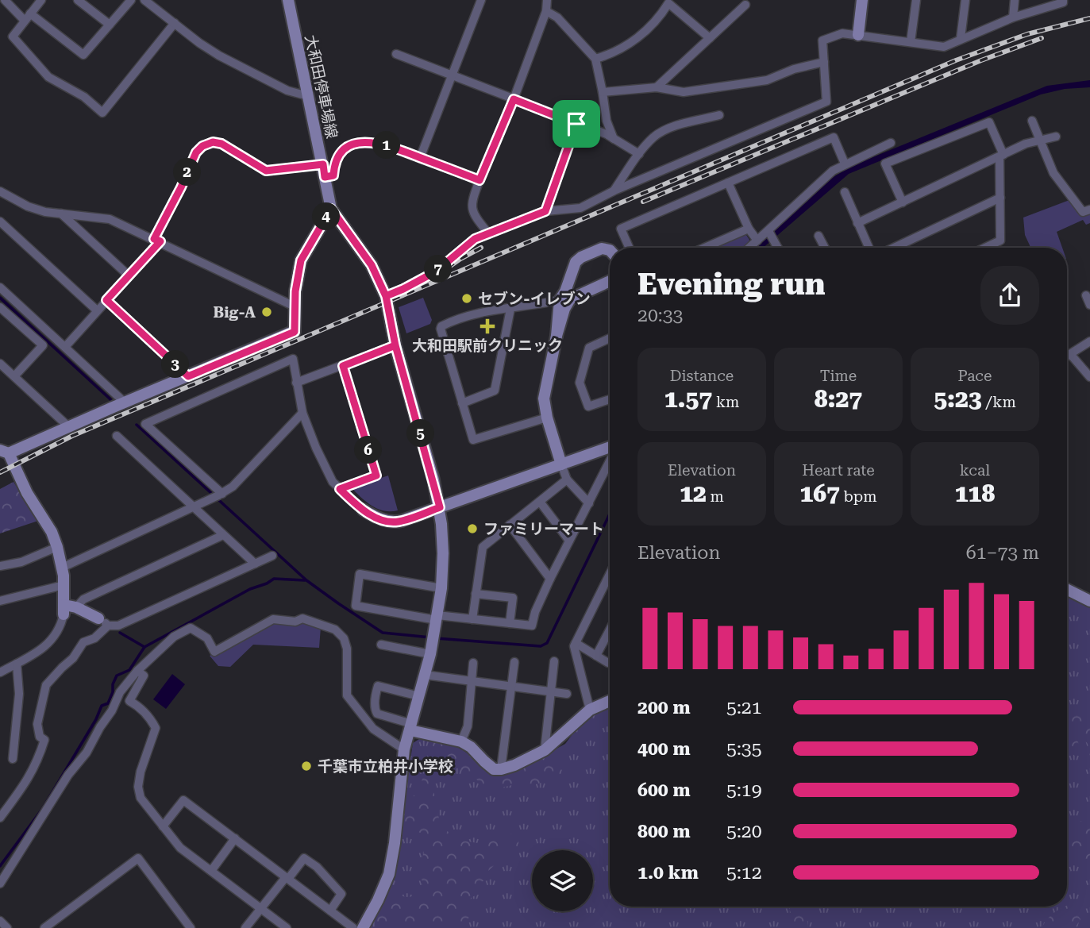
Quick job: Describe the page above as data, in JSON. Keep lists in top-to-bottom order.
{
  "streets": {
    "street": ["大和田停車場線"]
  },
  "places": {
    "other": [
      "セブン-イレブン",
      "Big-A",
      "ファミリーマート",
      "千葉市立柏井小学校"
    ],
    "health": ["大和田駅前クリニック"]
  },
  "page": {
    "pins": [
      "1",
      "2",
      "4",
      "7",
      "3",
      "5",
      "6"
    ],
    "heading": ["Evening run", "20:33"],
    "stats": [
      ["Distance", "1.57 km"],
      ["Time", "8:27"],
      ["Pace", "5:23 /km"],
      ["Elevation", "12 m"],
      ["Heart rate", "167 bpm"],
      ["kcal", "118"]
    ],
    "chart": ["Elevation", "61–73 m"],
    "list": [
      {
        "name": "200 m",
        "note": "5:21"
      },
      {
        "name": "400 m",
        "note": "5:35"
      },
      {
        "name": "600 m",
        "note": "5:19"
      },
      {
        "name": "800 m",
        "note": "5:20"
      },
      {
        "name": "1.0 km",
        "note": "5:12"
      }
    ]
  }
}
